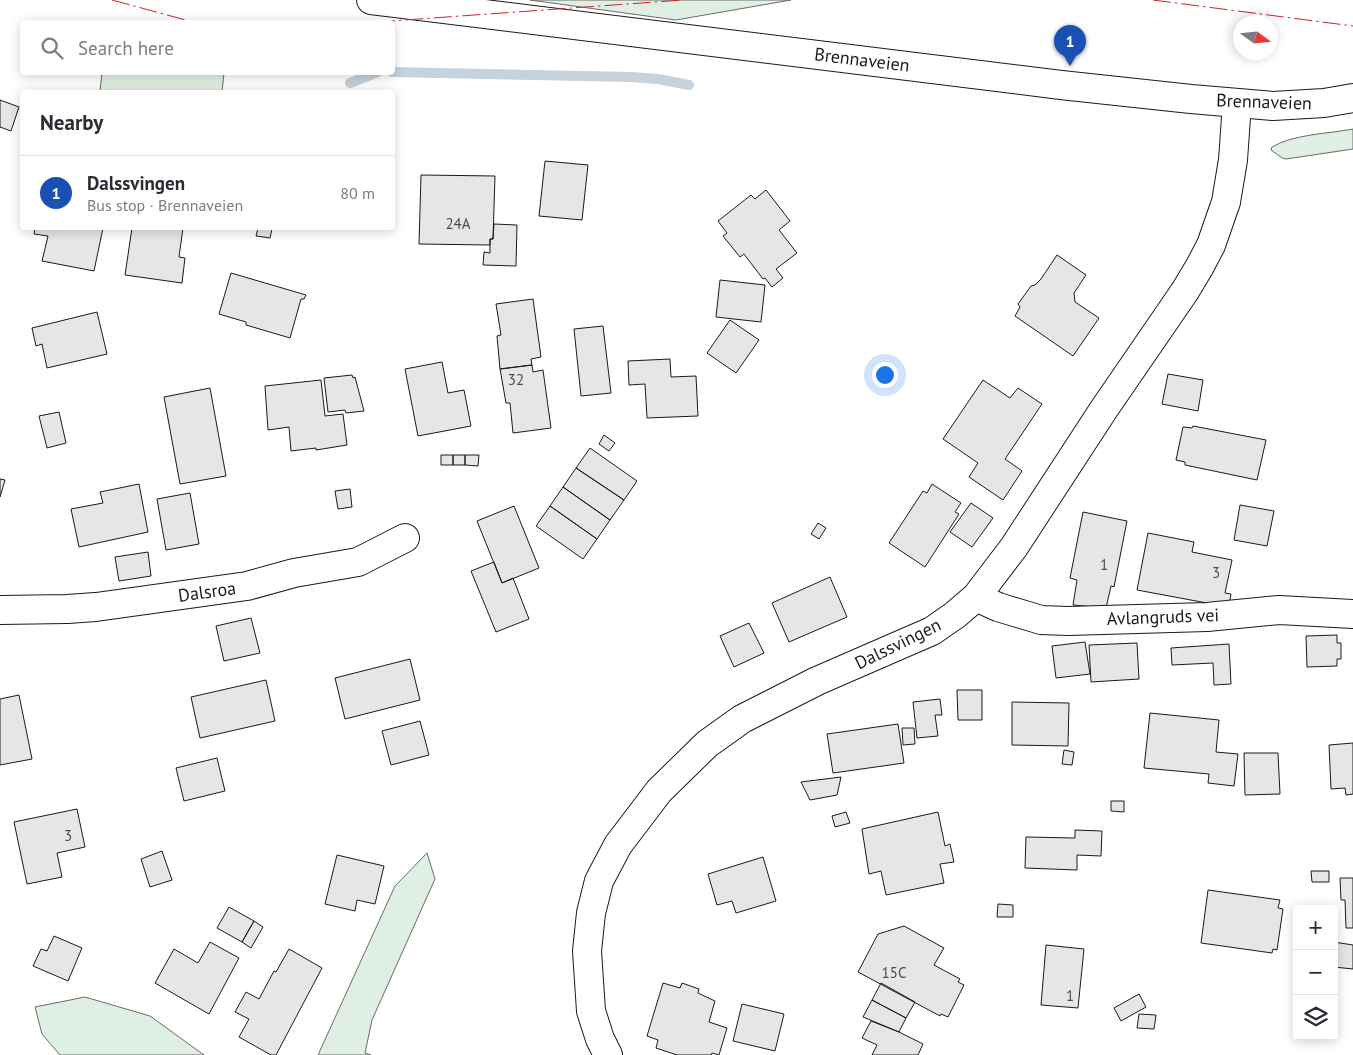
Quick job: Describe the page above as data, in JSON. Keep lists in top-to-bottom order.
{
  "streets": {
    "street": [
      "Brennaveien",
      "Dalsroa",
      "Avlangruds vei",
      "Dalssvingen"
    ]
  },
  "crossings": [
    ["Brennaveien", "Dalssvingen"],
    ["Avlangruds vei", "Dalssvingen"]
  ],
  "house_numbers": [
    "24A",
    "32",
    "1",
    "3",
    "3",
    "15C",
    "1"
  ],
  "north": "right",
  "page": {
    "search": "Search here",
    "pins": "1",
    "heading": "Nearby",
    "list": [
      {
        "mark": "1",
        "name": "Dalssvingen",
        "note": "Bus stop · Brennaveien",
        "value": "80 m"
      }
    ],
    "map_buttons": ["+", "−"]
  }
}
